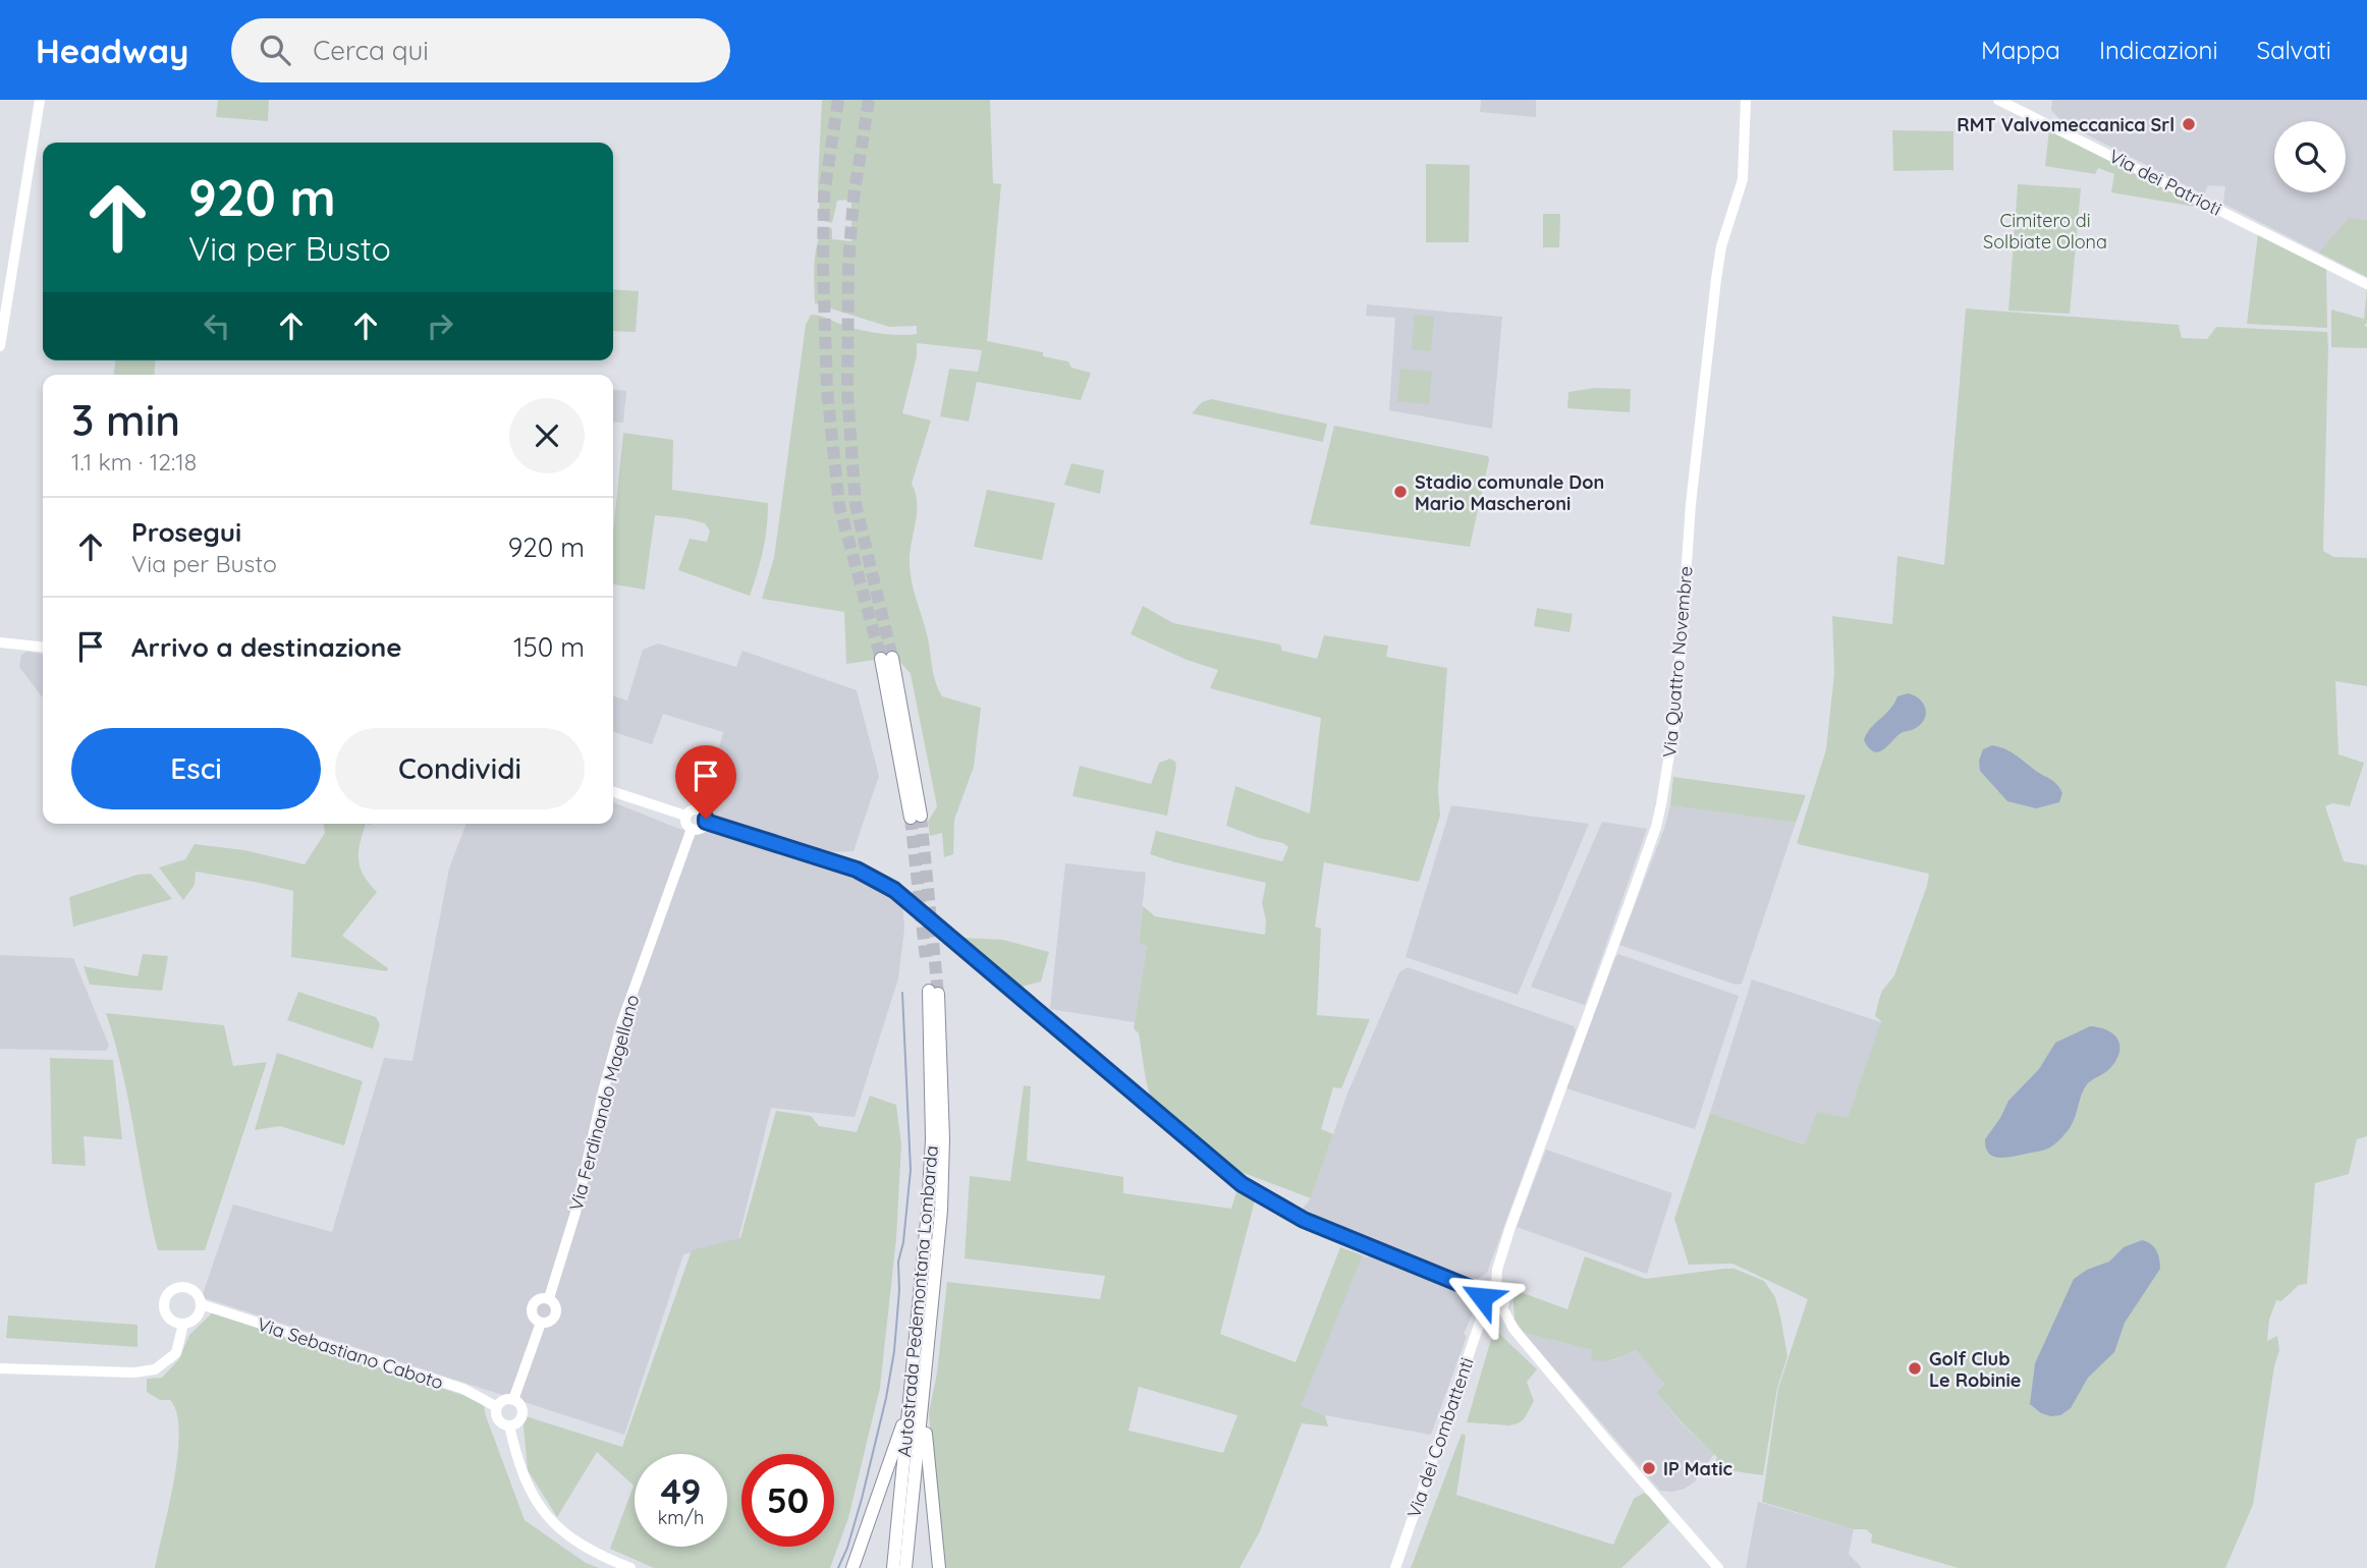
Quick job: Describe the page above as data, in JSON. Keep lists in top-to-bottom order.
{
  "streets": {
    "highway": ["Autostrada Pedemontana Lombarda"],
    "street": [
      "Via dei Patrioti",
      "Via Quattro Novembre",
      "Via Ferdinando Magellano",
      "Via Sebastiano Caboto",
      "Via dei Combattenti"
    ]
  },
  "crossings": [
    ["Via Quattro Novembre", "Via dei Combattenti"],
    ["Via Ferdinando Magellano", "Via Sebastiano Caboto"]
  ],
  "parks": ["Cimitero di Solbiate Olona"],
  "places": [
    "RMT Valvomeccanica Srl",
    "Stadio comunale Don Mario Mascheroni",
    "Golf Club Le Robinie",
    "IP Matic"
  ],
  "page": {
    "header": "Headway",
    "search": "Cerca qui",
    "nav": ["Mappa", "Indicazioni", "Salvati"],
    "turn": ["920 m", "Via per Busto"],
    "heading": ["3 min", "1.1 km · 12:18"],
    "list": [
      {
        "name": "Prosegui",
        "note": "Via per Busto",
        "value": "920 m"
      },
      {
        "name": "Arrivo a destinazione",
        "value": "150 m"
      }
    ],
    "buttons": ["Esci", "Condividi"],
    "speed": "49 km/h",
    "limit": "50"
  }
}
